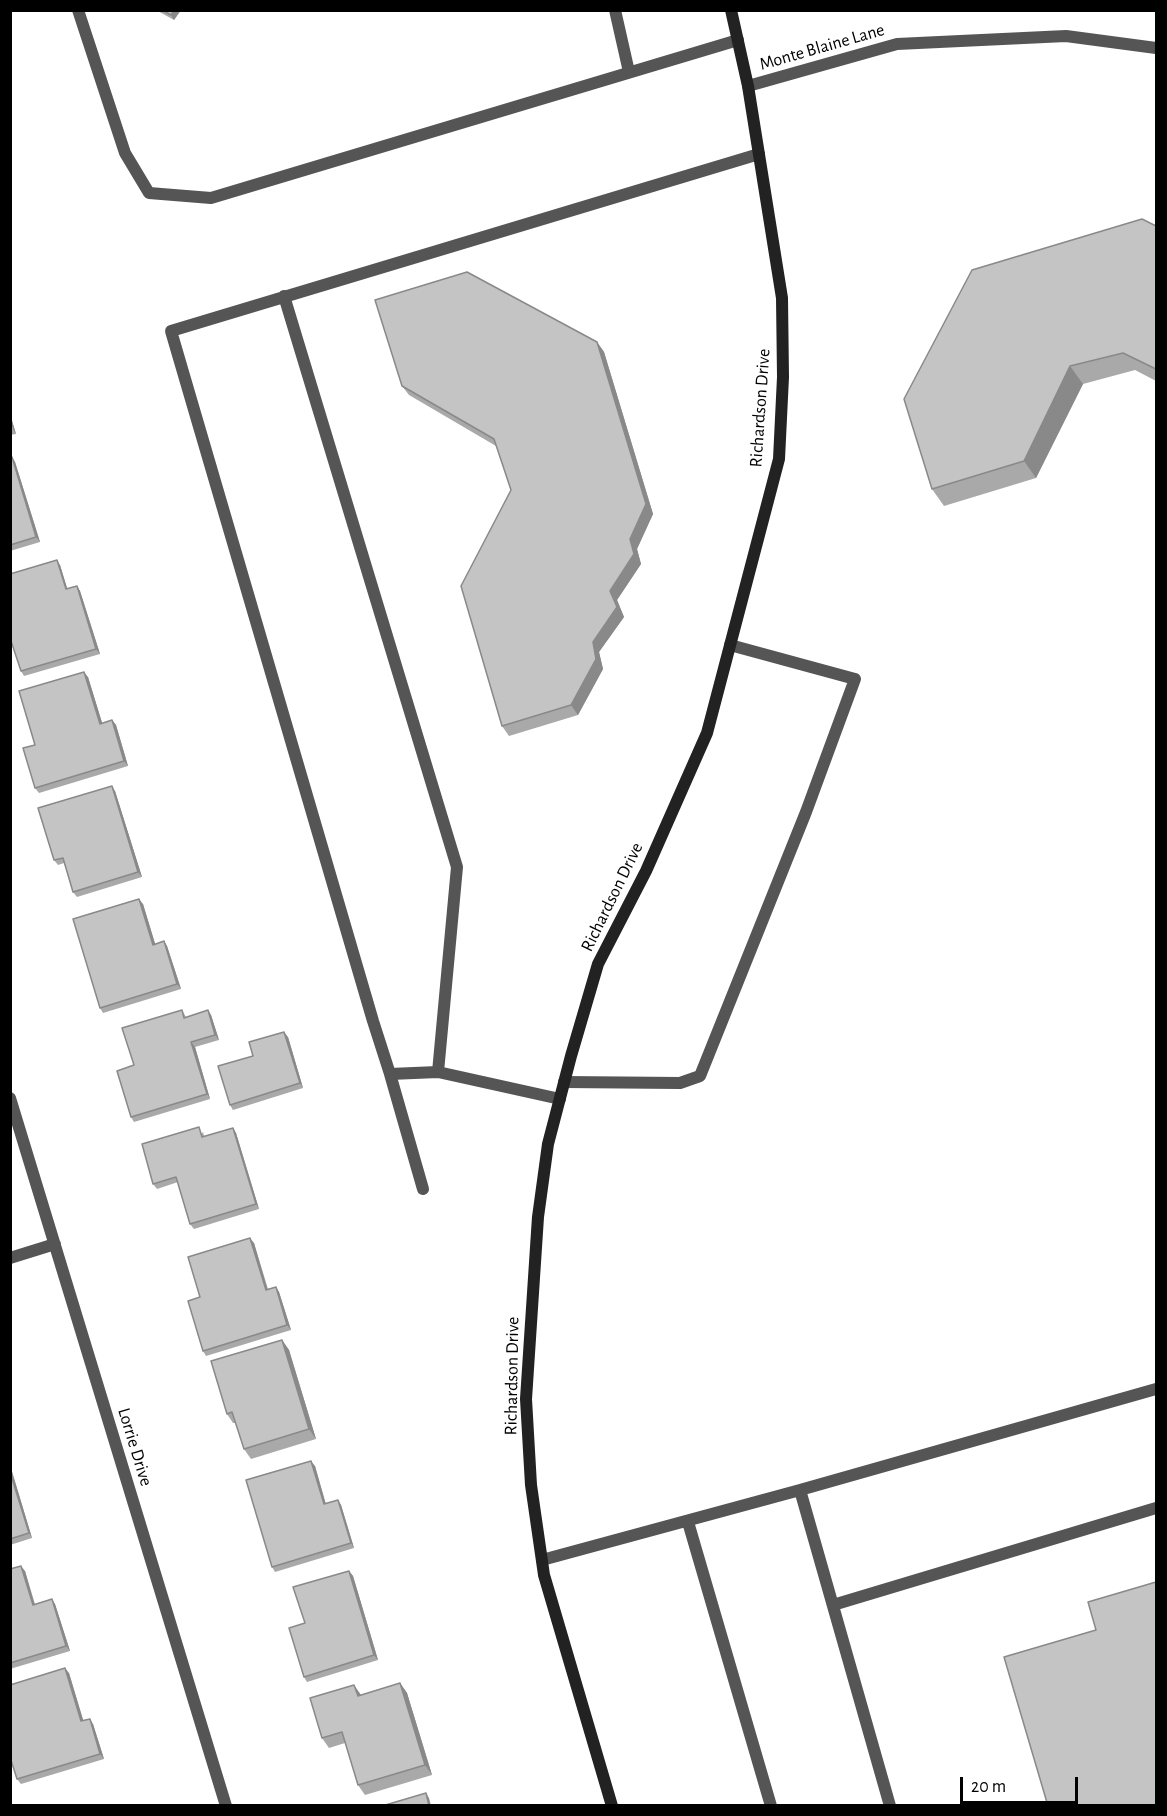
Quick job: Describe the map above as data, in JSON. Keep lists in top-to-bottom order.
{
  "streets": {
    "street": ["Monte Blaine Lane", "Richardson Drive", "Lorrie Drive"]
  },
  "crossings": [
    ["Monte Blaine Lane", "Richardson Drive"]
  ],
  "scale_bar": "20 m"
}
